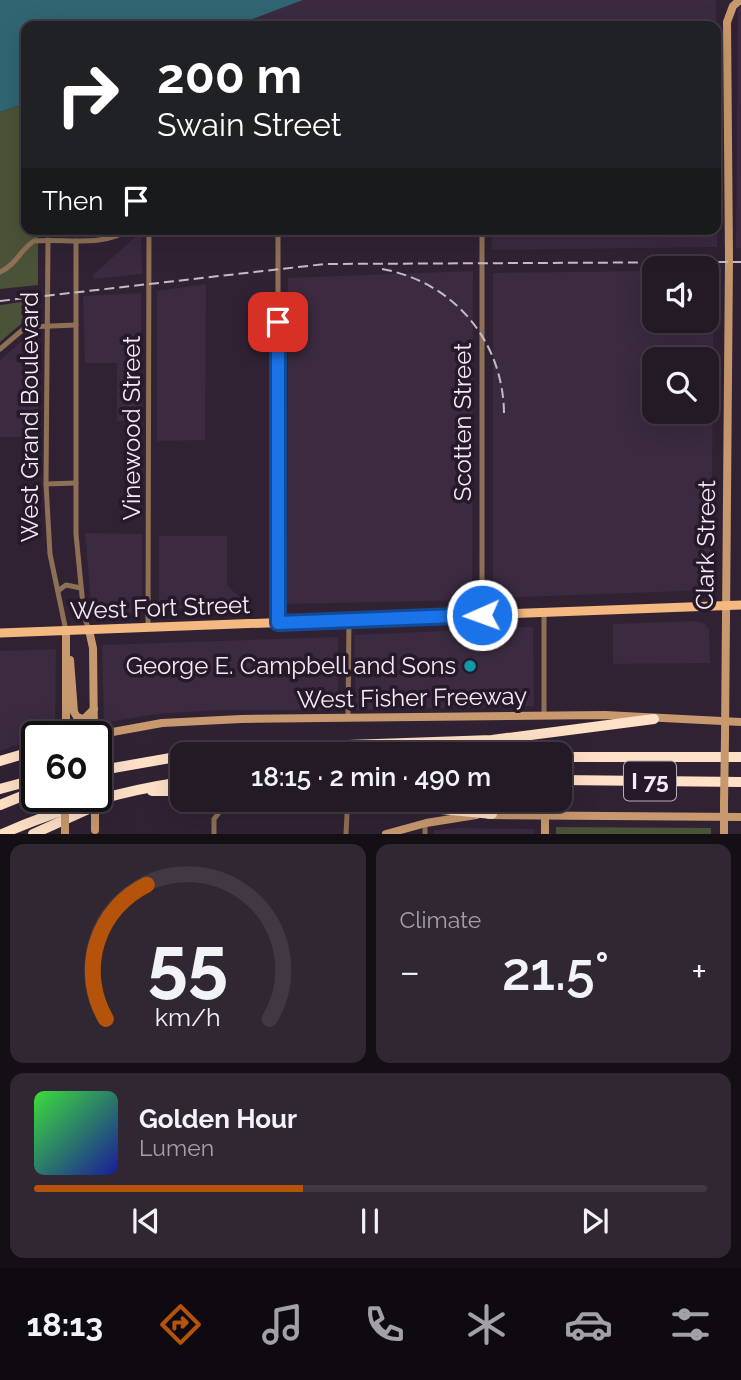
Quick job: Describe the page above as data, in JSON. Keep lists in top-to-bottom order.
{
  "streets": {
    "highway": ["I 75"],
    "main road": ["West Fort Street"],
    "street": [
      "West Grand Boulevard",
      "Scotten Street",
      "Vinewood Street",
      "Clark Street",
      "West Fisher Freeway"
    ]
  },
  "crossings": [
    ["West Grand Boulevard", "West Fort Street"],
    ["Scotten Street", "West Fort Street"],
    ["Vinewood Street", "West Fort Street"],
    ["Clark Street", "West Fort Street"],
    ["Clark Street", "West Fisher Freeway"]
  ],
  "places": ["George E. Campbell and Sons"],
  "page": {
    "turn": ["200 m", "Swain Street"],
    "then": "Then",
    "limit": "60",
    "trip": "18:15 · 2 min · 490 m",
    "tile": "Climate",
    "heat": ["−", "21.5°", "+"],
    "song": ["Golden Hour", "Lumen"],
    "tabs": "18:13",
    "gauge": ["55", "km/h"]
  }
}
